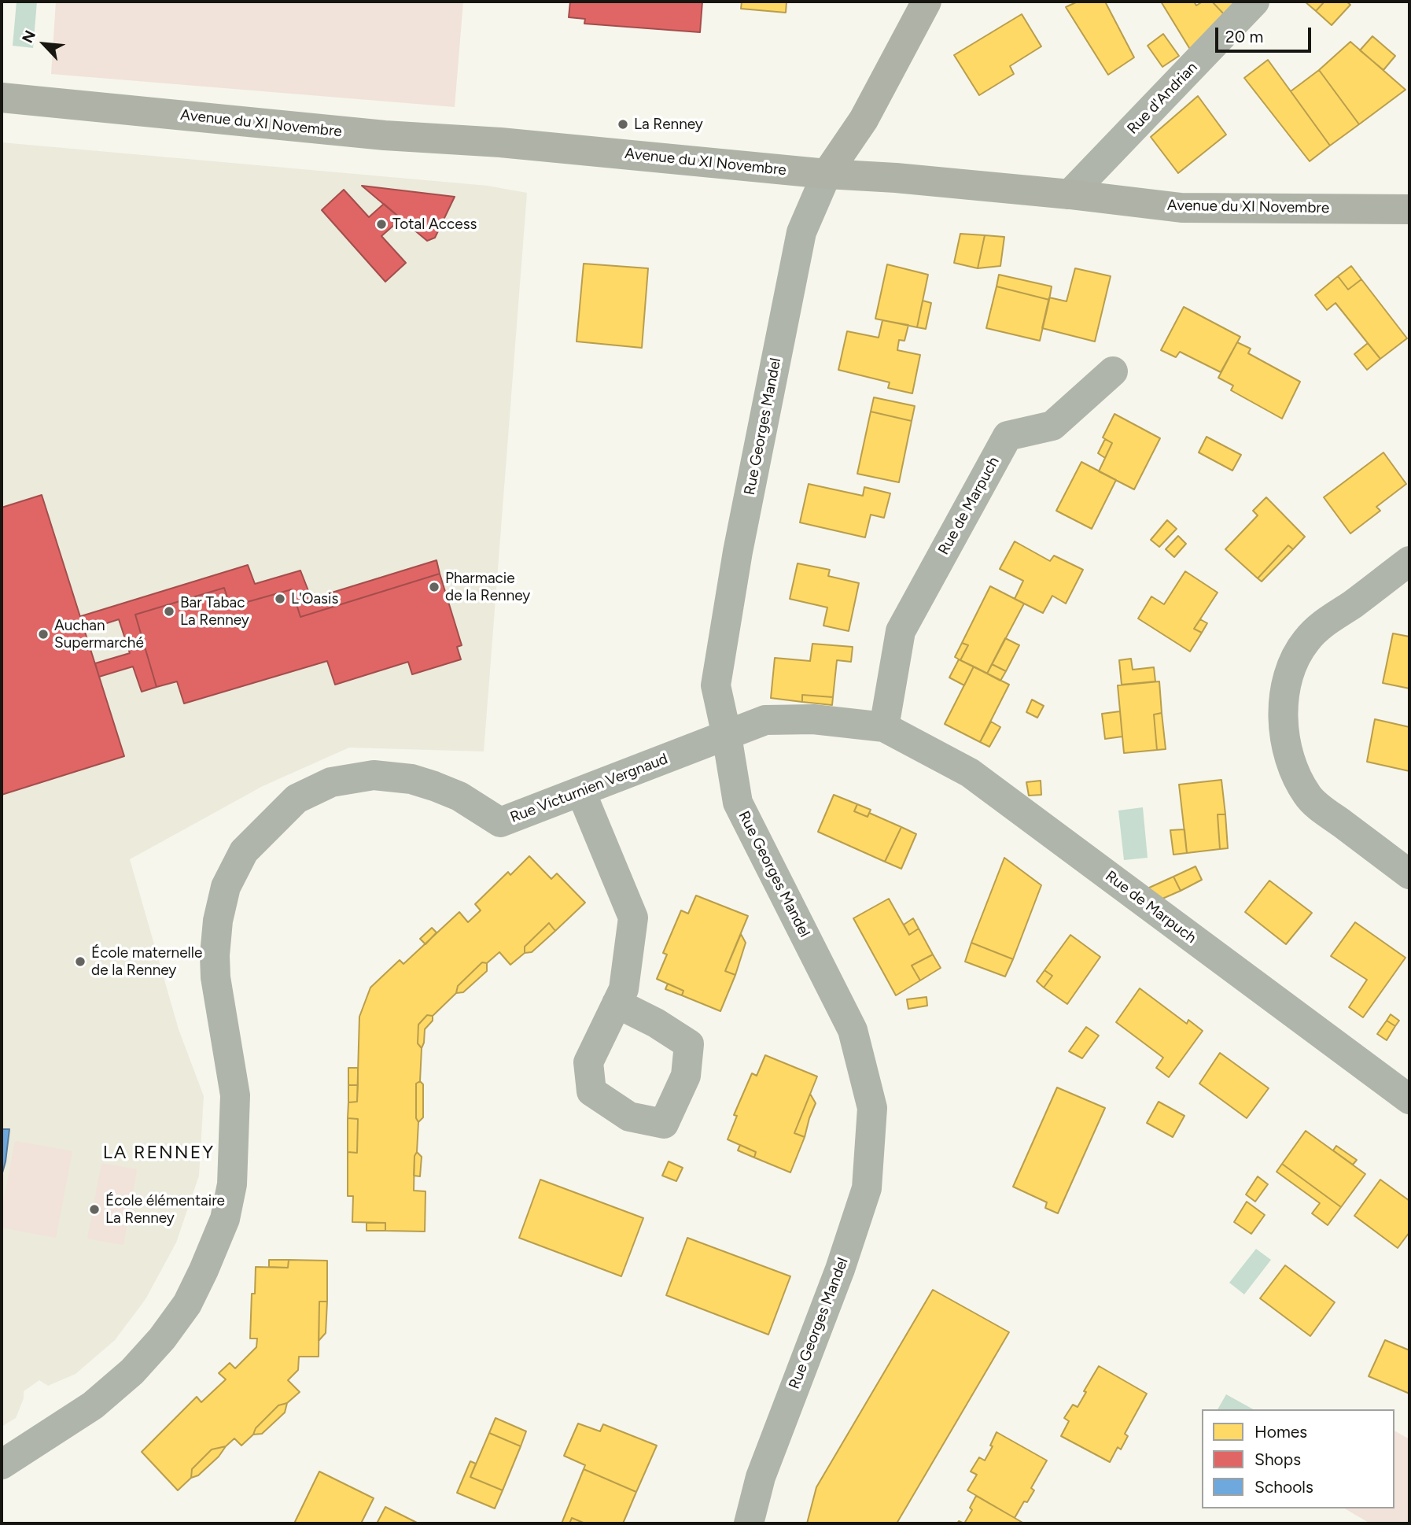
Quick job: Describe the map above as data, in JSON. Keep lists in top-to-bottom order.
{
  "streets": {
    "main road": ["Avenue du XI Novembre"],
    "street": [
      "Rue d'Andrian",
      "Rue Georges Mandel",
      "Rue de Marpuch",
      "Rue Victurnien Vergnaud"
    ]
  },
  "crossings": [
    ["Rue d'Andrian", "Avenue du XI Novembre"],
    ["Avenue du XI Novembre", "Rue Georges Mandel"],
    ["Rue Georges Mandel", "Rue de Marpuch"],
    ["Rue Georges Mandel", "Rue Victurnien Vergnaud"],
    ["Rue de Marpuch", "Rue Victurnien Vergnaud"]
  ],
  "districts": ["LA RENNEY"],
  "places": [
    "La Renney",
    "Total Access",
    "Pharmacie de la Renney",
    "L'Oasis",
    "Bar Tabac La Renney",
    "Auchan Supermarché",
    "École maternelle de la Renney",
    "École élémentaire La Renney"
  ],
  "legend": ["Homes", "Shops", "Schools"],
  "scale_bar": "20 m",
  "north": "top left"
}
